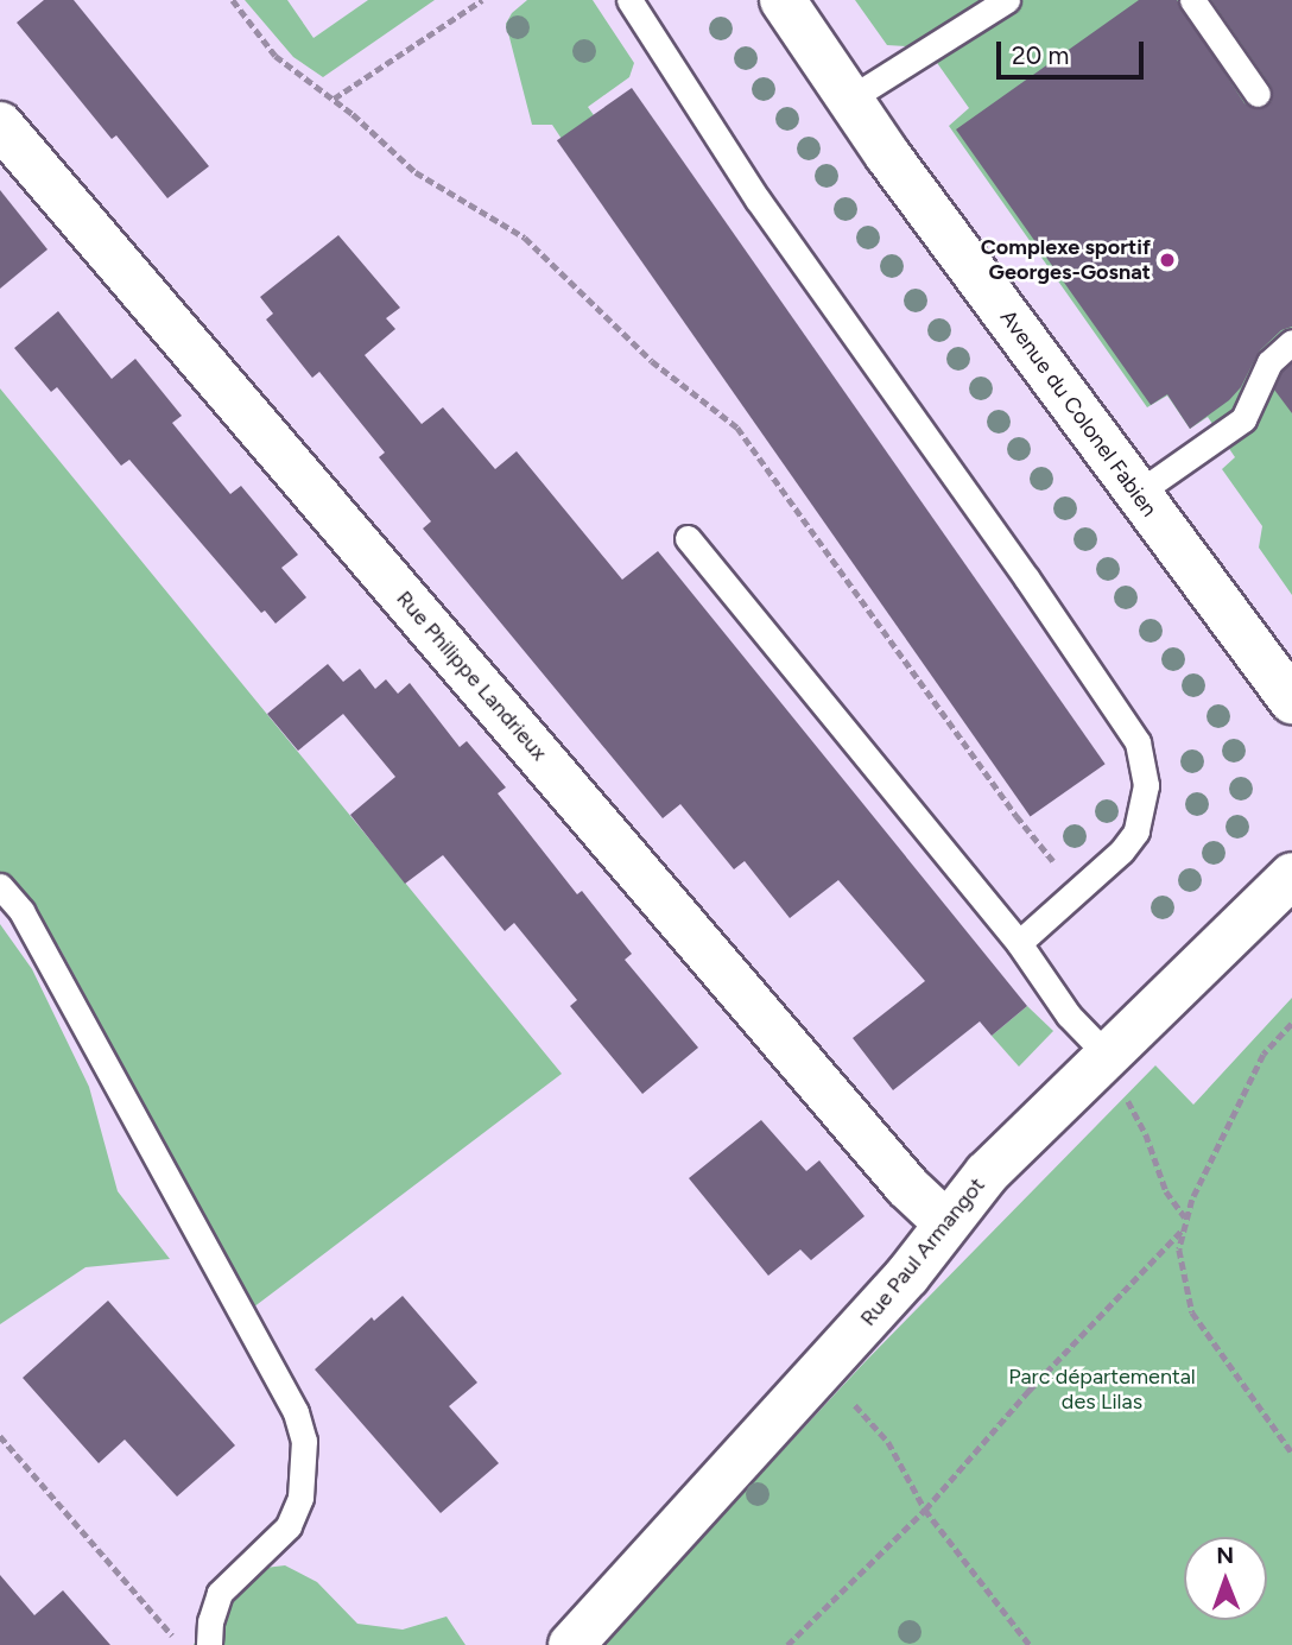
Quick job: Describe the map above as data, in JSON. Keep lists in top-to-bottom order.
{
  "streets": {
    "street": ["Avenue du Colonel Fabien", "Rue Philippe Landrieux", "Rue Paul Armangot"]
  },
  "crossings": [
    ["Rue Philippe Landrieux", "Rue Paul Armangot"]
  ],
  "parks": ["Parc départemental des Lilas"],
  "places": ["Complexe sportif Georges-Gosnat"],
  "scale_bar": "20 m",
  "north": "top"
}
